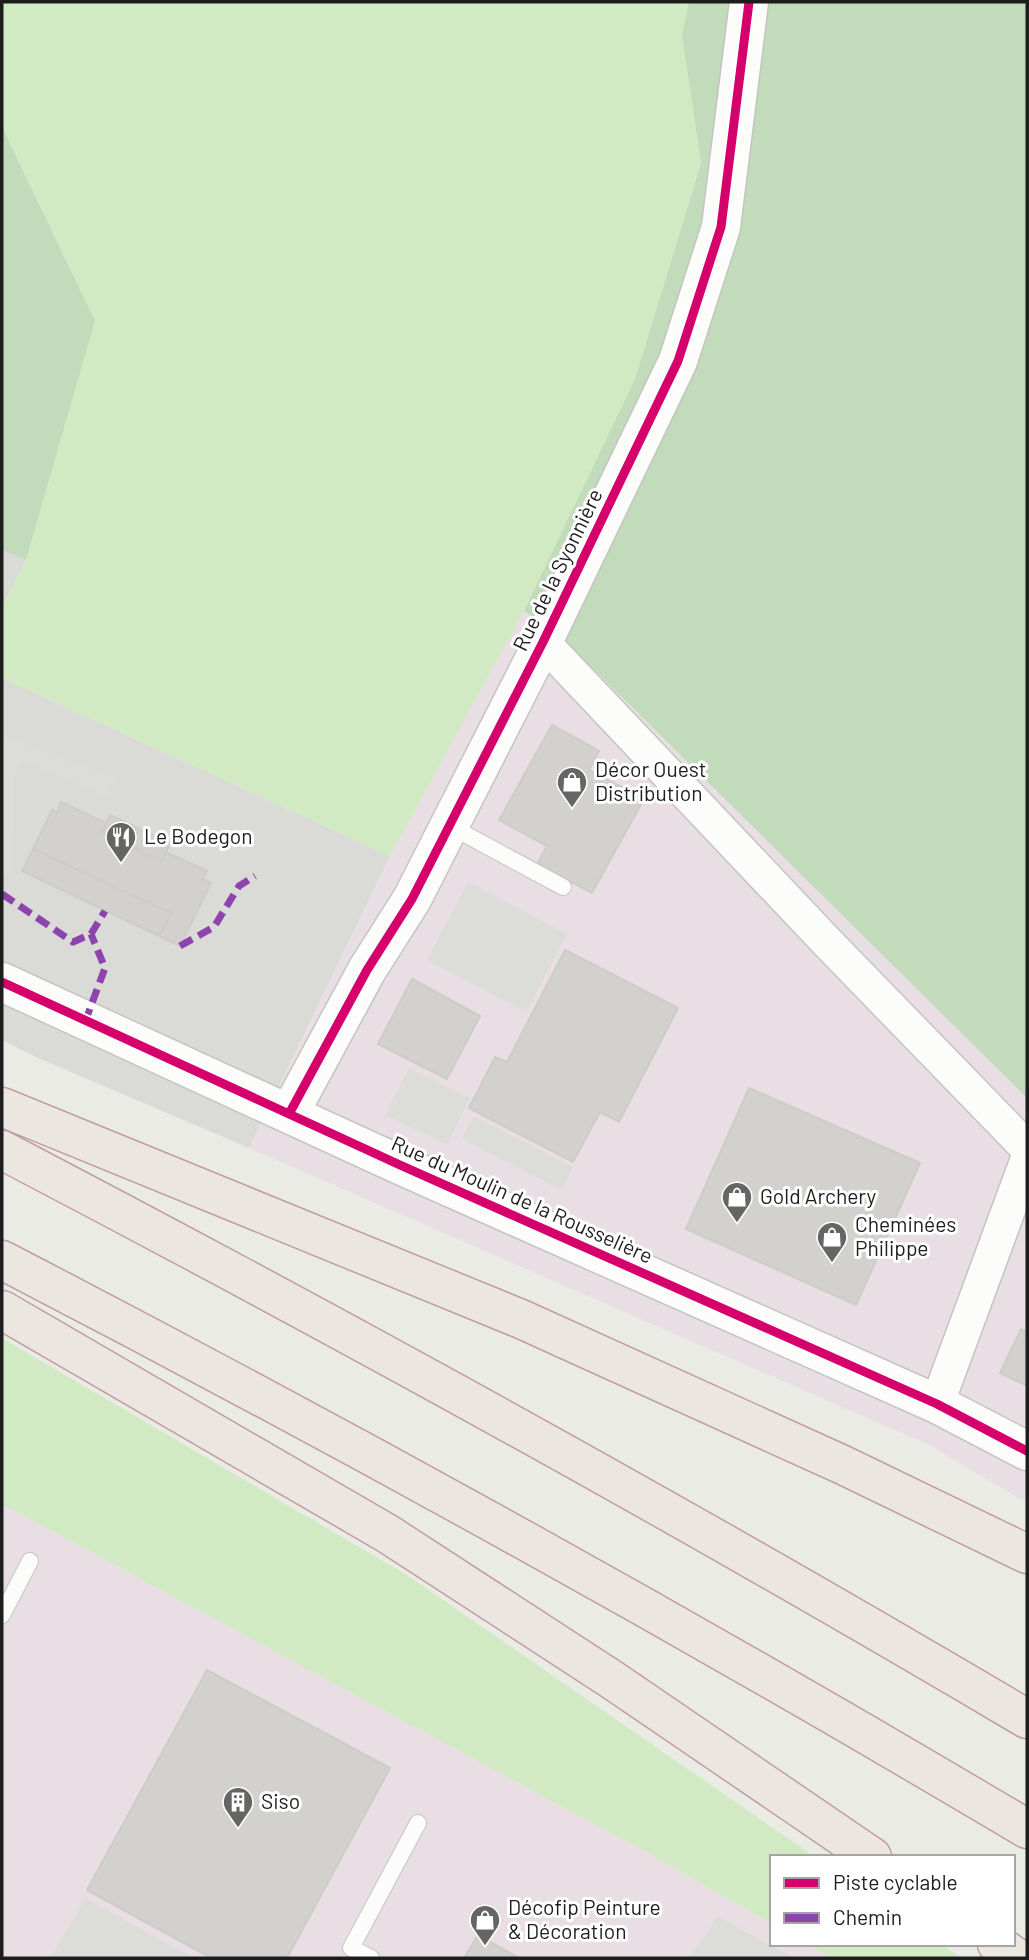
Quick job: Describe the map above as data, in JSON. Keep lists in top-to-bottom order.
{
  "streets": {
    "street": ["Rue de la Syonnière", "Rue du Moulin de la Rousselière"]
  },
  "crossings": [
    ["Rue de la Syonnière", "Rue du Moulin de la Rousselière"]
  ],
  "places": {
    "shop": [
      "Décor Ouest Distribution",
      "Gold Archery",
      "Cheminées Philippe",
      "Décofip Peinture & Décoration"
    ],
    "restaurant": ["Le Bodegon"],
    "building": ["Siso"]
  },
  "legend": ["Piste cyclable", "Chemin"]
}
